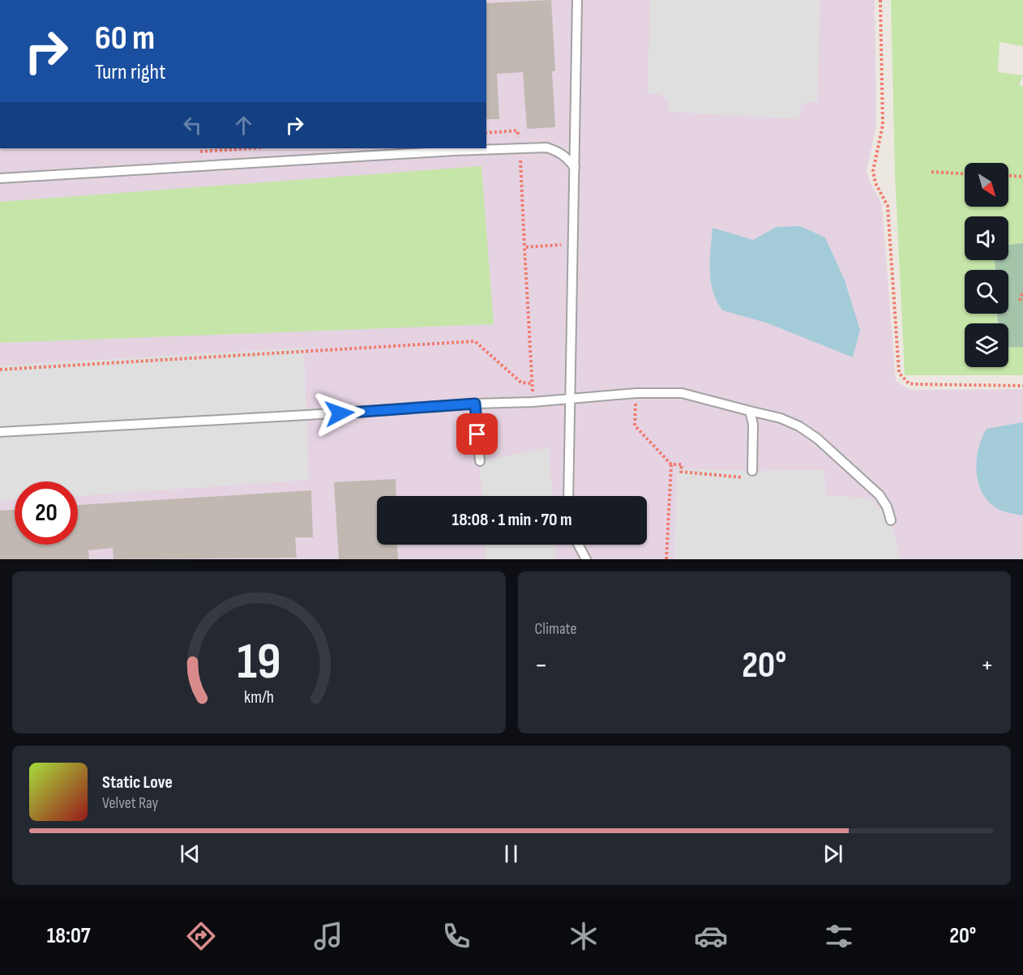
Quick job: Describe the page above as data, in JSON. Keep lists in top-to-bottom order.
{
  "north": "bottom right",
  "page": {
    "turn": ["60 m", "Turn right"],
    "limit": "20",
    "trip": "18:08 · 1 min · 70 m",
    "tile": "Climate",
    "heat": ["−", "20°", "+"],
    "song": ["Static Love", "Velvet Ray"],
    "tabs": ["18:07", "20°"],
    "gauge": ["19", "km/h"]
  }
}
